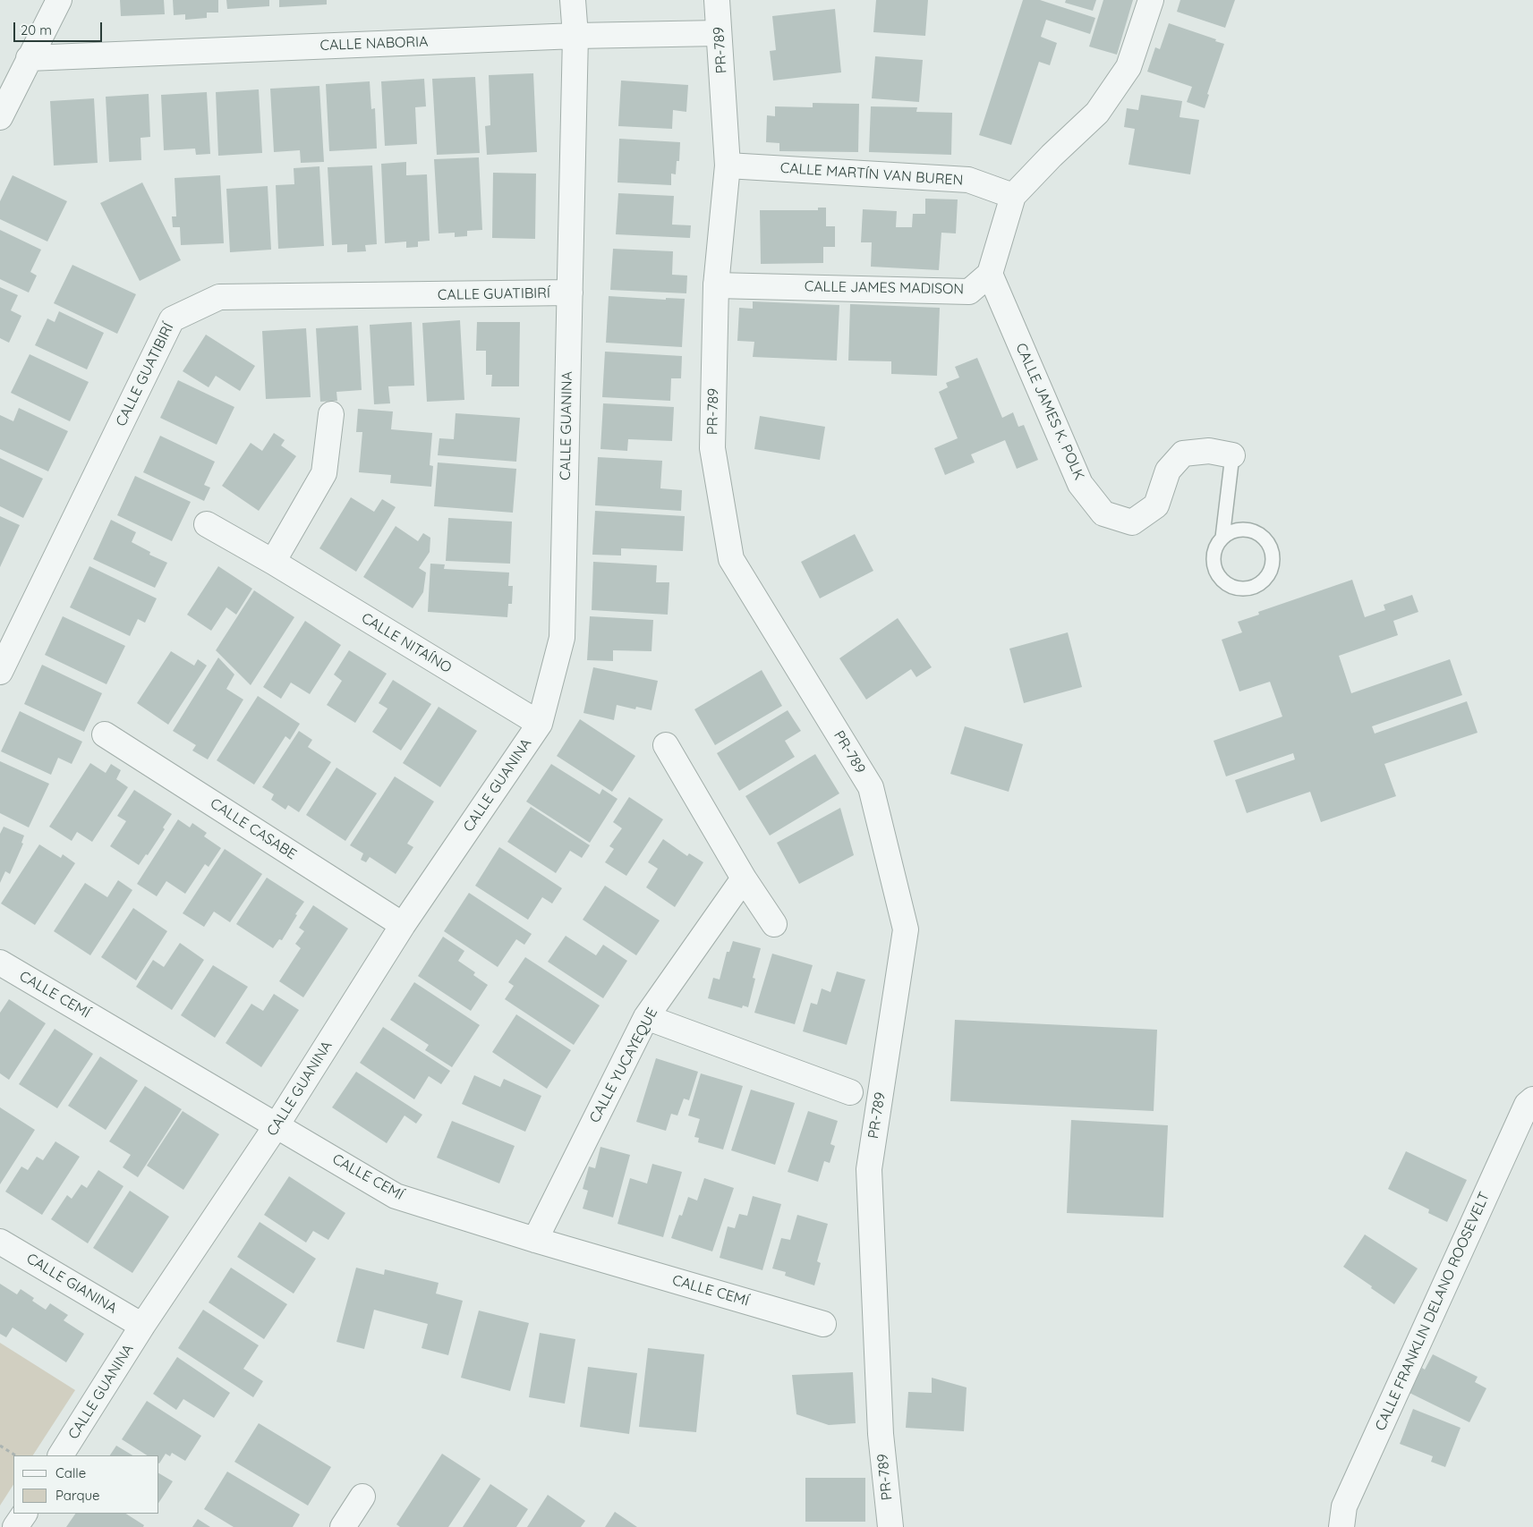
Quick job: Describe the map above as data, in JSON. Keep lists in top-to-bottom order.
{
  "streets": {
    "street": [
      "CALLE NABORIA",
      "PR-789",
      "CALLE MARTÍN VAN BUREN",
      "CALLE JAMES MADISON",
      "CALLE GUATIBIRÍ",
      "CALLE JAMES K. POLK",
      "CALLE GUANINA",
      "CALLE NITAÍNO",
      "CALLE CASABE",
      "CALLE CEMÍ",
      "CALLE YUCAYEQUE",
      "CALLE GIANINA",
      "CALLE FRANKLIN DELANO ROOSEVELT"
    ]
  },
  "crossings": [
    ["CALLE NABORIA", "PR-789"],
    ["CALLE NABORIA", "CALLE GUANINA"],
    ["PR-789", "CALLE MARTÍN VAN BUREN"],
    ["PR-789", "CALLE JAMES MADISON"],
    ["CALLE JAMES MADISON", "CALLE JAMES K. POLK"],
    ["CALLE GUATIBIRÍ", "CALLE GUANINA"],
    ["CALLE GUANINA", "CALLE NITAÍNO"],
    ["CALLE GUANINA", "CALLE CASABE"],
    ["CALLE GUANINA", "CALLE CEMÍ"],
    ["CALLE GUANINA", "CALLE GIANINA"],
    ["CALLE CEMÍ", "CALLE YUCAYEQUE"]
  ],
  "legend": ["Calle", "Parque"],
  "scale_bar": "20 m"
}
